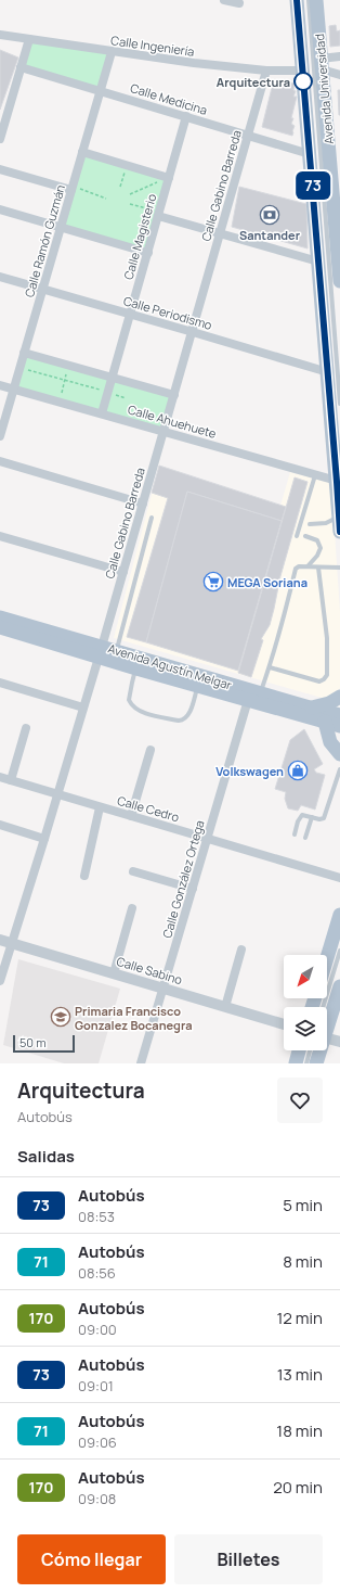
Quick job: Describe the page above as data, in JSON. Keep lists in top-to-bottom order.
{
  "streets": {
    "main road": ["Avenida Universidad", "Avenida Agustín Melgar"],
    "street": [
      "Calle Ingeniería",
      "Calle Medicina",
      "Calle Gabino Barreda",
      "Calle Magisterio",
      "Calle Ramón Guzmán",
      "Calle Periodismo",
      "Calle Ahuehuete",
      "Calle Cedro",
      "Calle González Ortega",
      "Calle Sabino"
    ]
  },
  "crossings": [
    ["Calle Ingeniería", "Avenida Universidad"],
    ["Calle Ingeniería", "Calle Gabino Barreda"],
    ["Calle Ingeniería", "Calle Ramón Guzmán"],
    ["Avenida Universidad", "Calle Medicina"],
    ["Avenida Universidad", "Calle Periodismo"],
    ["Avenida Universidad", "Calle Ahuehuete"],
    ["Calle Medicina", "Calle Gabino Barreda"],
    ["Calle Medicina", "Calle Magisterio"],
    ["Calle Medicina", "Calle Ramón Guzmán"],
    ["Calle Gabino Barreda", "Calle Periodismo"],
    ["Calle Gabino Barreda", "Calle Ahuehuete"],
    ["Calle Gabino Barreda", "Avenida Agustín Melgar"],
    ["Calle Gabino Barreda", "Calle Cedro"],
    ["Calle Gabino Barreda", "Calle Sabino"],
    ["Calle Magisterio", "Calle Periodismo"],
    ["Calle Magisterio", "Calle Ahuehuete"],
    ["Calle Ramón Guzmán", "Calle Periodismo"],
    ["Calle Ramón Guzmán", "Calle Ahuehuete"],
    ["Avenida Agustín Melgar", "Calle González Ortega"],
    ["Calle Cedro", "Calle González Ortega"],
    ["Calle González Ortega", "Calle Sabino"]
  ],
  "places": {
    "other": ["Arquitectura"],
    "bank": ["Santander"],
    "supermarket": ["MEGA Soriana"],
    "shop": ["Volkswagen"],
    "school or university": ["Primaria Francisco Gonzalez Bocanegra"]
  },
  "lines": ["bus line 73"],
  "scale_bar": "50 m",
  "north": "bottom left",
  "page": {
    "on_map": "73",
    "scale": "50 m",
    "heading": [
      ["Arquitectura", "Autobús"],
      "Salidas"
    ],
    "list": [
      {
        "mark": "73",
        "name": "Autobús",
        "note": "08:53",
        "value": "5 min"
      },
      {
        "mark": "71",
        "name": "Autobús",
        "note": "08:56",
        "value": "8 min"
      },
      {
        "mark": "170",
        "name": "Autobús",
        "note": "09:00",
        "value": "12 min"
      },
      {
        "mark": "73",
        "name": "Autobús",
        "note": "09:01",
        "value": "13 min"
      },
      {
        "mark": "71",
        "name": "Autobús",
        "note": "09:06",
        "value": "18 min"
      },
      {
        "mark": "170",
        "name": "Autobús",
        "note": "09:08",
        "value": "20 min"
      }
    ],
    "buttons": ["Cómo llegar", "Billetes"]
  }
}
